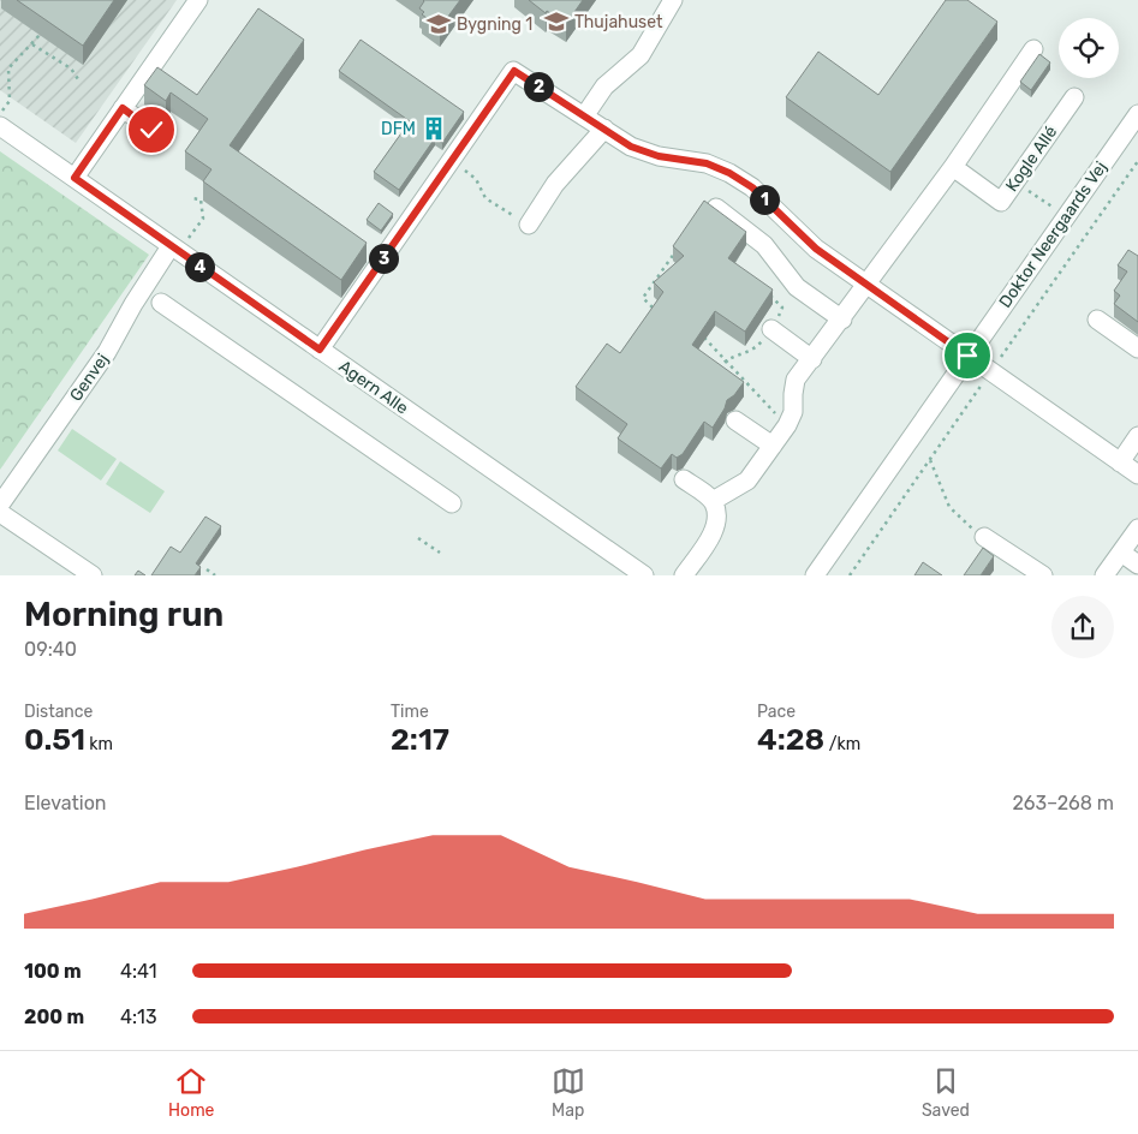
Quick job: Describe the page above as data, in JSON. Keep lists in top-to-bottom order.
{
  "streets": {
    "street": [
      "Kogle Allé",
      "Doktor Neergaards Vej",
      "Genvej",
      "Agern Alle"
    ]
  },
  "crossings": [
    ["Genvej", "Agern Alle"]
  ],
  "places": {
    "school or university": ["Thujahuset", "Bygning 1"],
    "building": ["DFM"]
  },
  "page": {
    "pins": [
      "2",
      "1",
      "3",
      "4"
    ],
    "heading": ["Morning run", "09:40"],
    "stats": [
      ["Distance", "0.51 km"],
      ["Time", "2:17"],
      ["Pace", "4:28 /km"]
    ],
    "chart": ["Elevation", "263–268 m"],
    "list": [
      {
        "name": "100 m",
        "note": "4:41"
      },
      {
        "name": "200 m",
        "note": "4:13"
      }
    ],
    "tabs": ["Home", "Map", "Saved"]
  }
}
